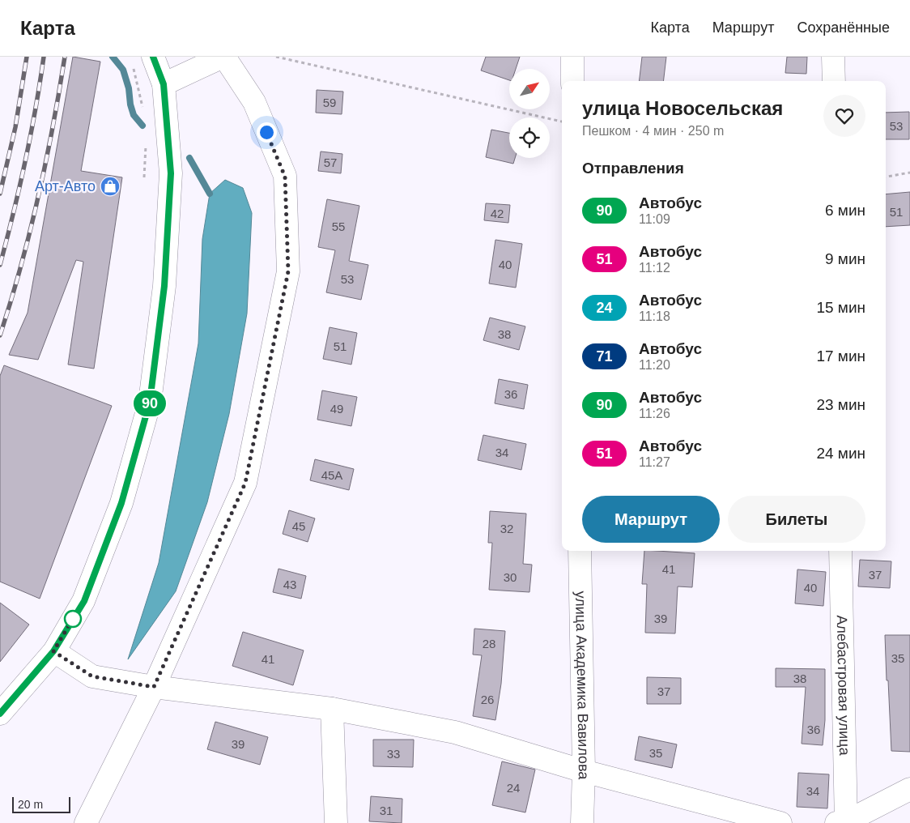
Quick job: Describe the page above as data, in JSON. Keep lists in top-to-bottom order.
{
  "streets": {
    "street": ["улица Академика Вавилова", "Алебастровая улица"]
  },
  "places": {
    "shop": ["Арт-Авто"]
  },
  "lines": ["bus line 90"],
  "house_numbers": [
    "59",
    "53",
    "57",
    "51",
    "42",
    "55",
    "40",
    "53",
    "38",
    "51",
    "36",
    "49",
    "34",
    "45А",
    "45",
    "32",
    "41",
    "37",
    "30",
    "43",
    "40",
    "39",
    "28",
    "35",
    "41",
    "38",
    "37",
    "26",
    "36",
    "39",
    "35",
    "33",
    "24",
    "34",
    "31"
  ],
  "scale_bar": "20 m",
  "north": "top right",
  "page": {
    "header": "Карта",
    "nav": ["Карта", "Маршрут", "Сохранённые"],
    "on_map": "90",
    "heading": [
      ["улица Новосельская", "Пешком · 4 мин · 250 m"],
      "Отправления"
    ],
    "list": [
      {
        "mark": "90",
        "name": "Автобус",
        "note": "11:09",
        "value": "6 мин"
      },
      {
        "mark": "51",
        "name": "Автобус",
        "note": "11:12",
        "value": "9 мин"
      },
      {
        "mark": "24",
        "name": "Автобус",
        "note": "11:18",
        "value": "15 мин"
      },
      {
        "mark": "71",
        "name": "Автобус",
        "note": "11:20",
        "value": "17 мин"
      },
      {
        "mark": "90",
        "name": "Автобус",
        "note": "11:26",
        "value": "23 мин"
      },
      {
        "mark": "51",
        "name": "Автобус",
        "note": "11:27",
        "value": "24 мин"
      }
    ],
    "buttons": ["Маршрут", "Билеты"],
    "scale": "20 m"
  }
}
